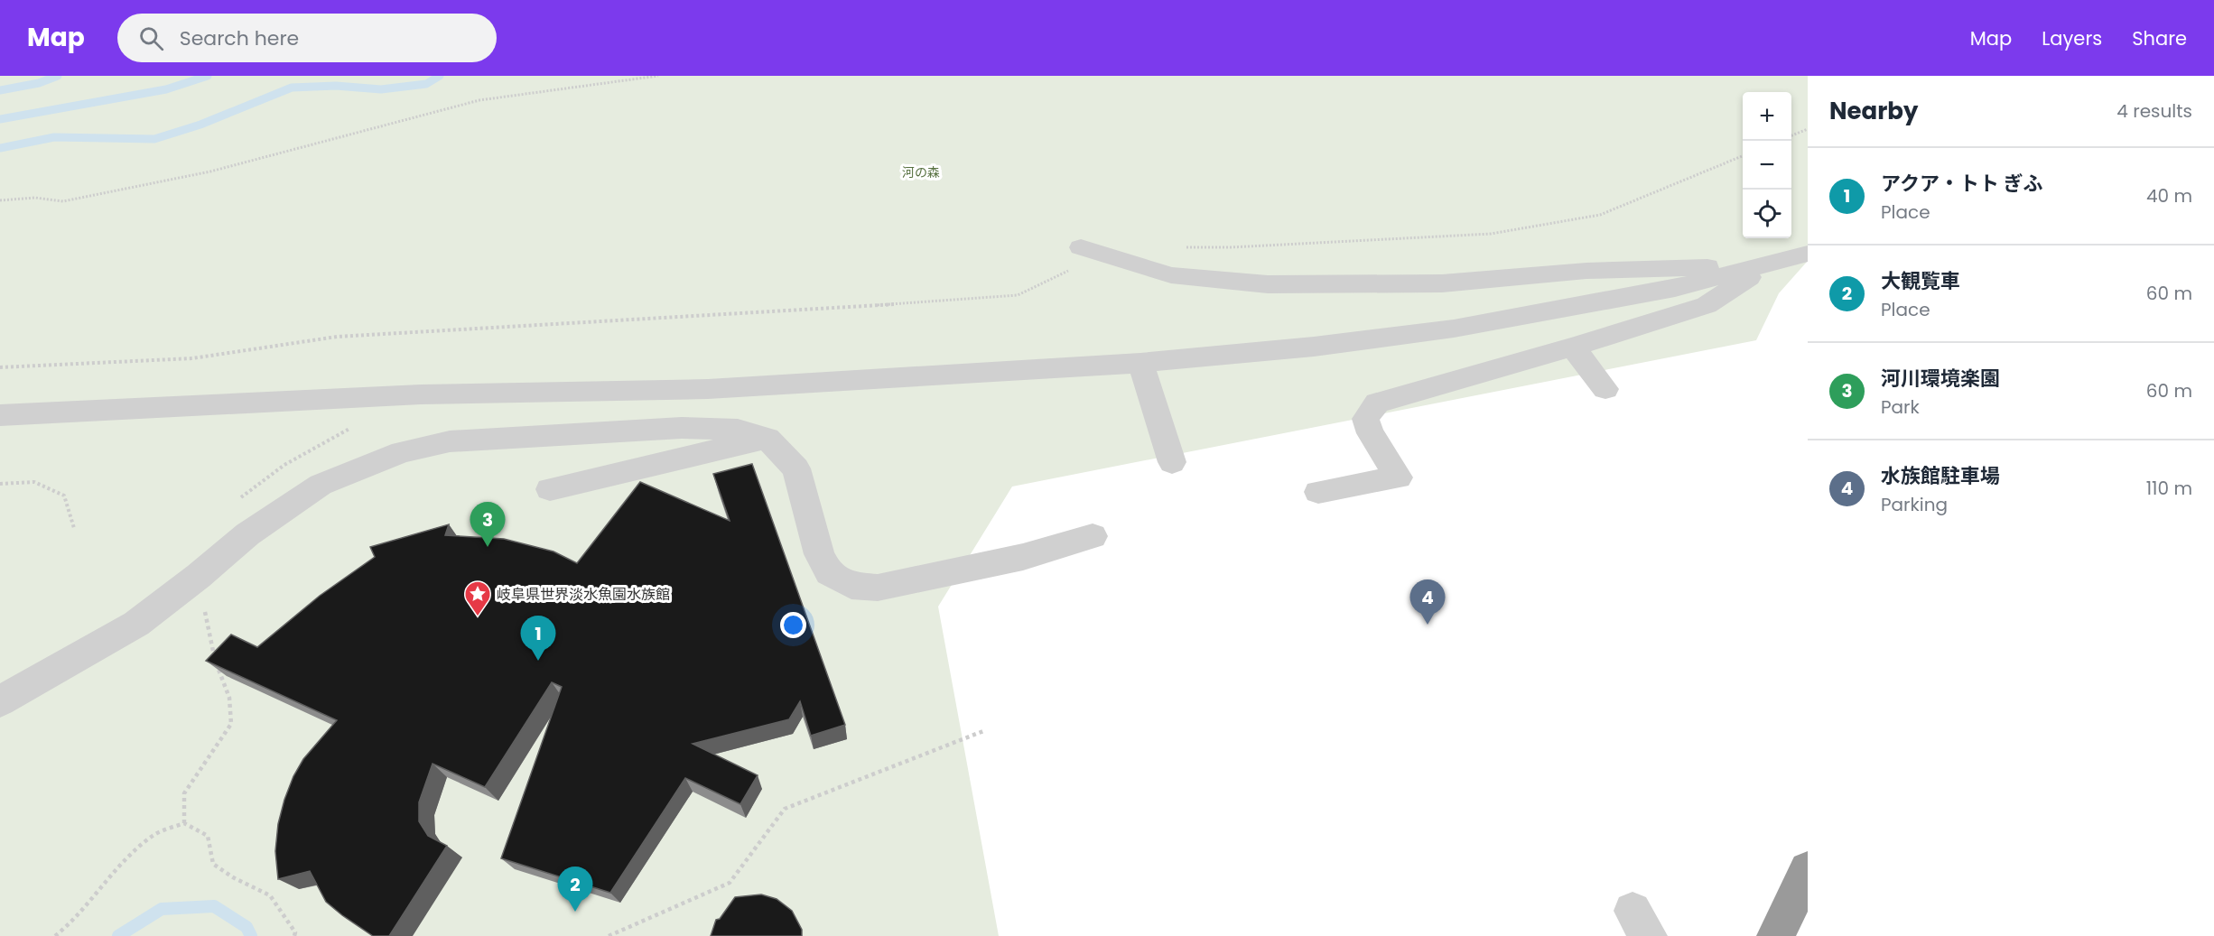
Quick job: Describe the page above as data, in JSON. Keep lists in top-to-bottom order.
{
  "parks": ["河の森"],
  "places": {
    "place": ["岐阜県世界淡水魚園水族館"]
  },
  "page": {
    "header": "Map",
    "search": "Search here",
    "nav": ["Map", "Layers", "Share"],
    "heading": ["Nearby", "4 results"],
    "map_buttons": ["+", "−"],
    "list": [
      {
        "mark": "1",
        "name": "アクア・トト ぎふ",
        "note": "Place",
        "value": "40 m"
      },
      {
        "mark": "2",
        "name": "大観覧車",
        "note": "Place",
        "value": "60 m"
      },
      {
        "mark": "3",
        "name": "河川環境楽園",
        "note": "Park",
        "value": "60 m"
      },
      {
        "mark": "4",
        "name": "水族館駐車場",
        "note": "Parking",
        "value": "110 m"
      }
    ],
    "pins": [
      "3",
      "4",
      "1",
      "2"
    ]
  }
}
